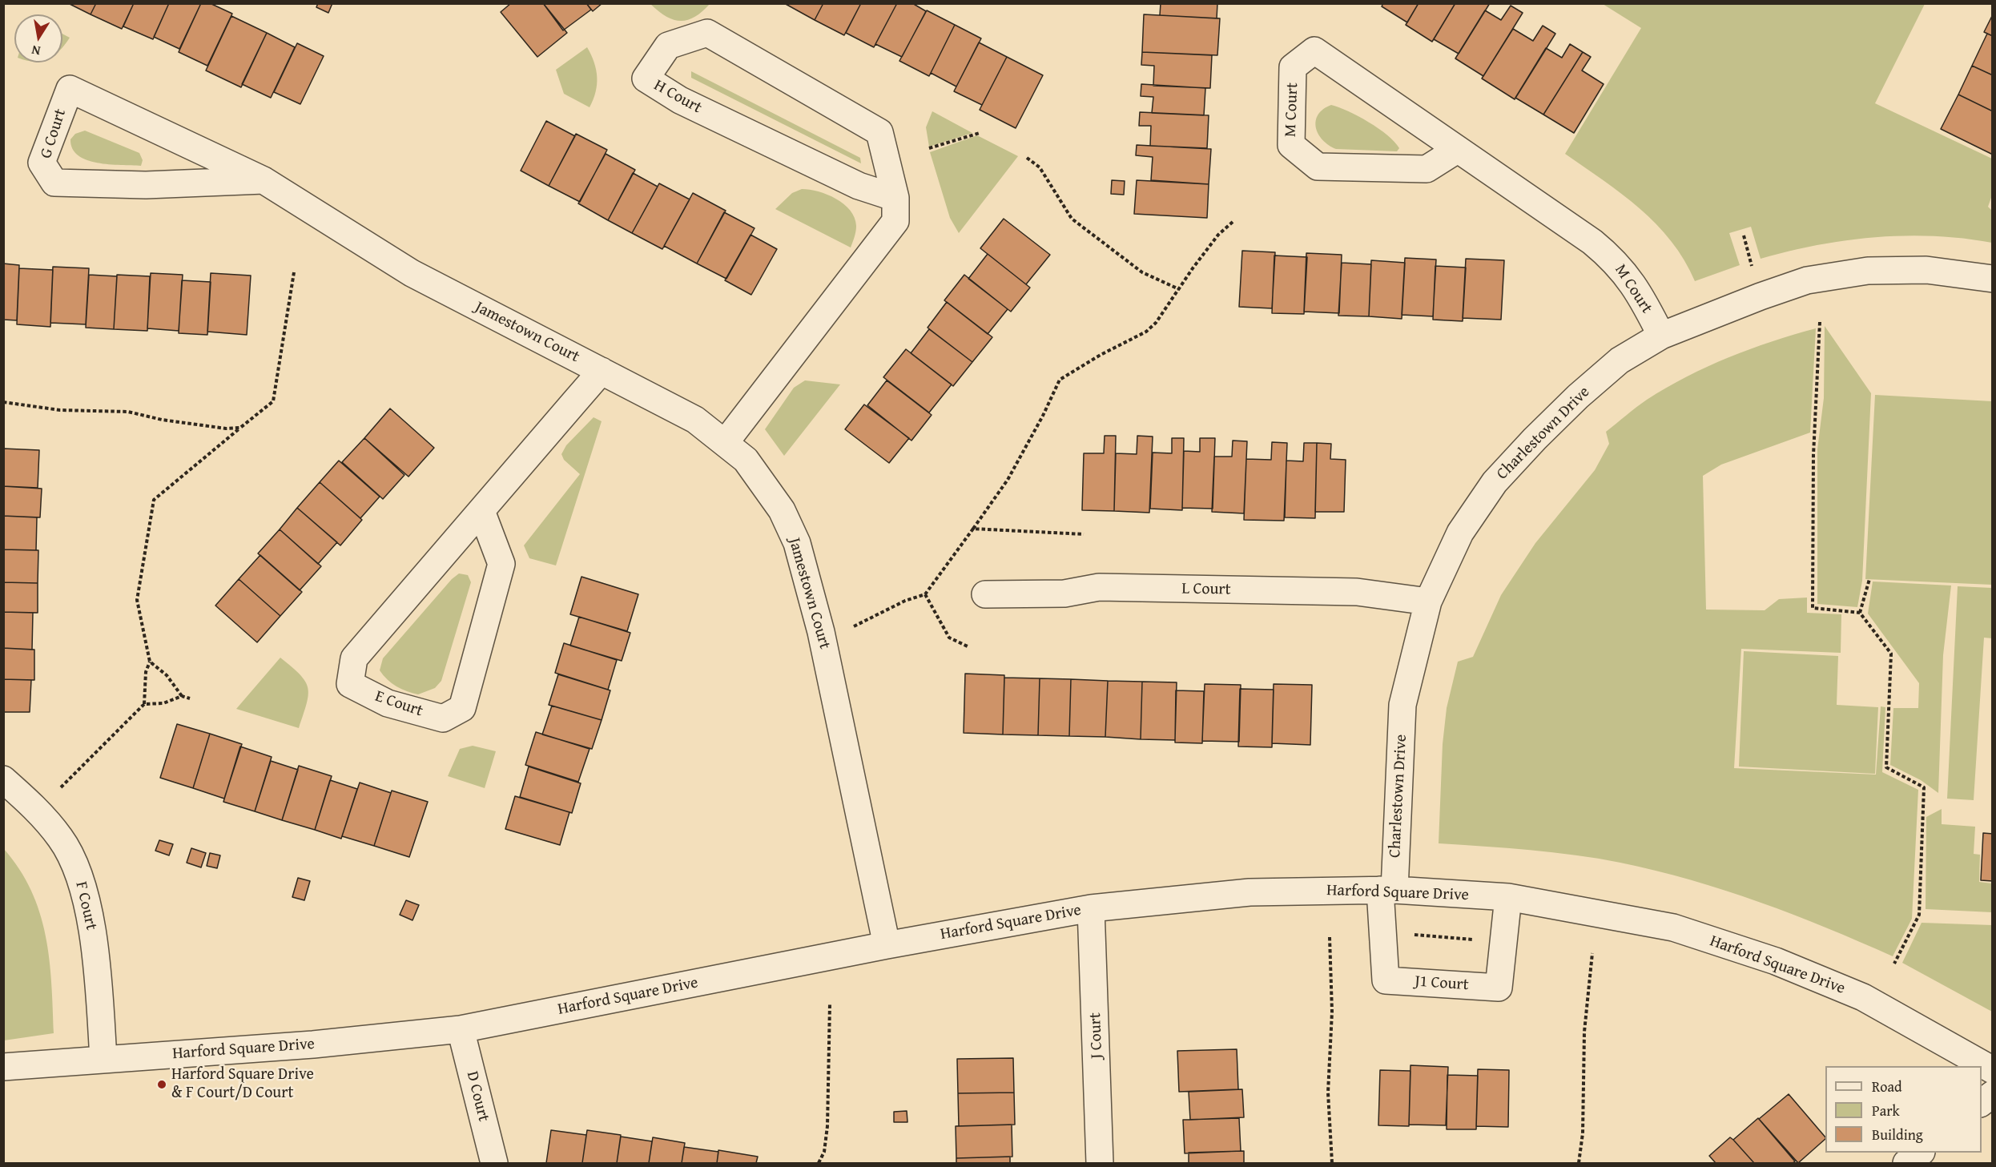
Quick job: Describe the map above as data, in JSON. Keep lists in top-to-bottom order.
{
  "streets": {
    "street": [
      "H Court",
      "M Court",
      "G Court",
      "Jamestown Court",
      "Charlestown Drive",
      "L Court",
      "E Court",
      "Harford Square Drive",
      "F Court",
      "J1 Court",
      "J Court",
      "D Court"
    ]
  },
  "crossings": [
    ["H Court", "Jamestown Court"],
    ["M Court", "Charlestown Drive"],
    ["G Court", "Jamestown Court"],
    ["Jamestown Court", "E Court"],
    ["Jamestown Court", "Harford Square Drive"],
    ["Charlestown Drive", "L Court"],
    ["Charlestown Drive", "Harford Square Drive"],
    ["Charlestown Drive", "J1 Court"],
    ["Harford Square Drive", "F Court"],
    ["Harford Square Drive", "J1 Court"],
    ["Harford Square Drive", "J Court"],
    ["Harford Square Drive", "D Court"]
  ],
  "places": ["Harford Square Drive & F Court/D Court"],
  "legend": ["Road", "Park", "Building"],
  "north": "bottom"
}
